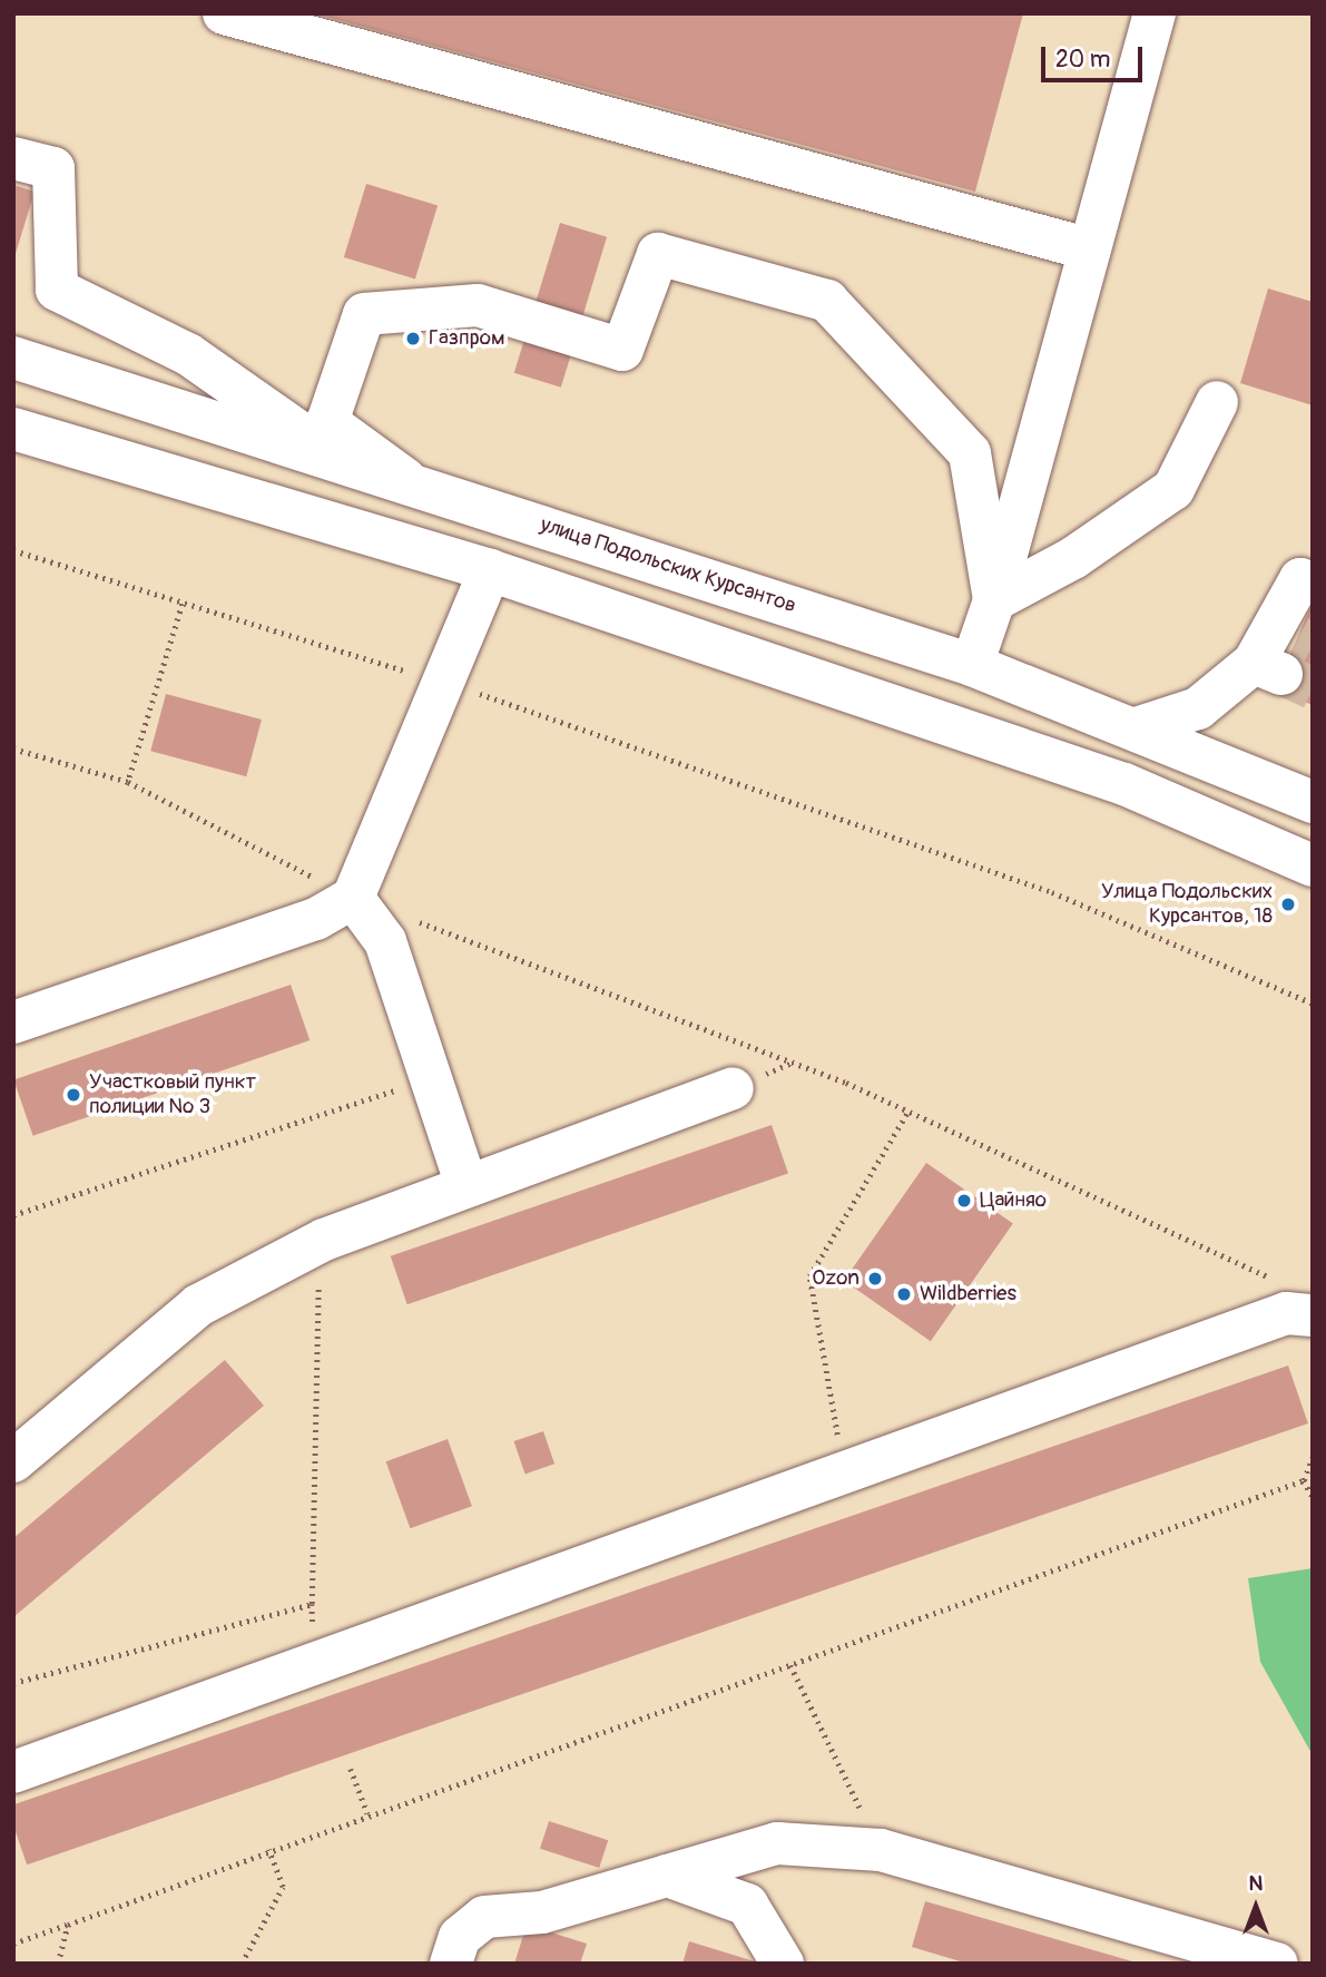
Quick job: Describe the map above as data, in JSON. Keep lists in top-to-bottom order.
{
  "streets": {
    "main road": ["улица Подольских Курсантов"]
  },
  "places": [
    "Газпром",
    "Улица Подольских Курсантов, 18",
    "Участковый пункт полиции № 3",
    "Цайняо",
    "Ozon",
    "Wildberries"
  ],
  "scale_bar": "20 m",
  "north": "top"
}
